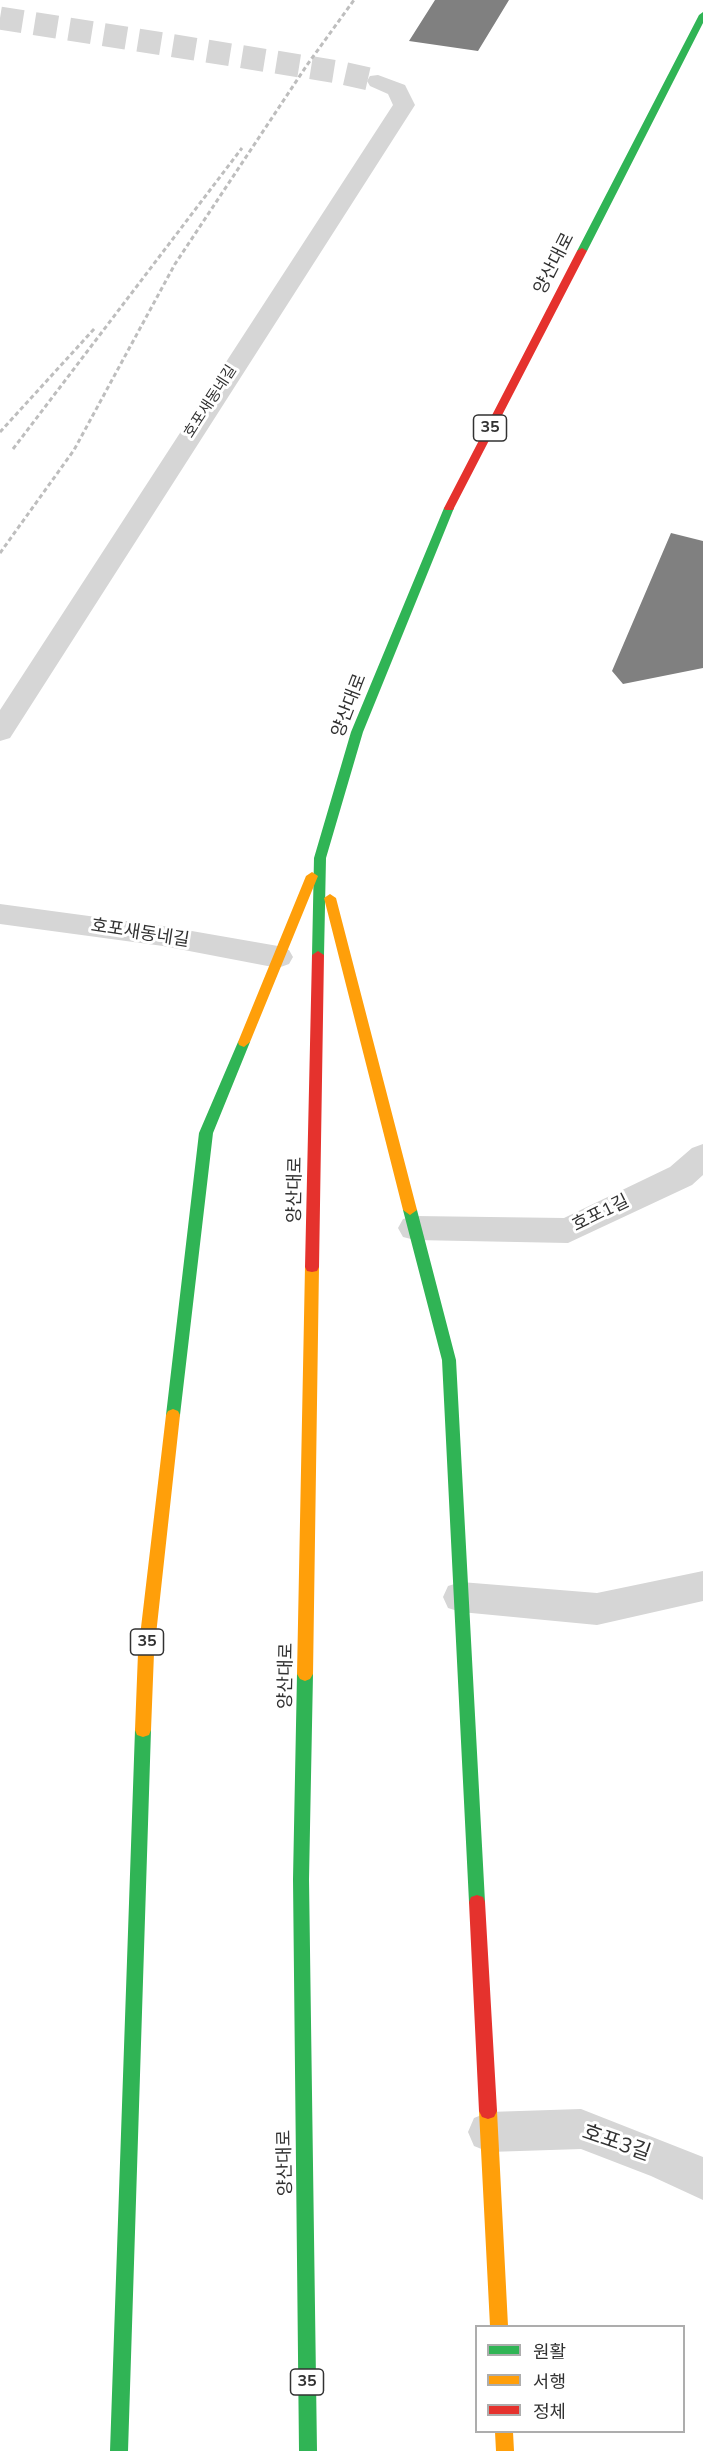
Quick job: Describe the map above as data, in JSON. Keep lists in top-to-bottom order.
{
  "streets": {
    "main road": ["양산대로", "35"],
    "street": ["호포새동네길", "호포1길", "호포3길"]
  },
  "crossings": [
    ["양산대로", "35"],
    ["호포새동네길", "35"]
  ],
  "legend": ["원활", "서행", "정체"]
}
